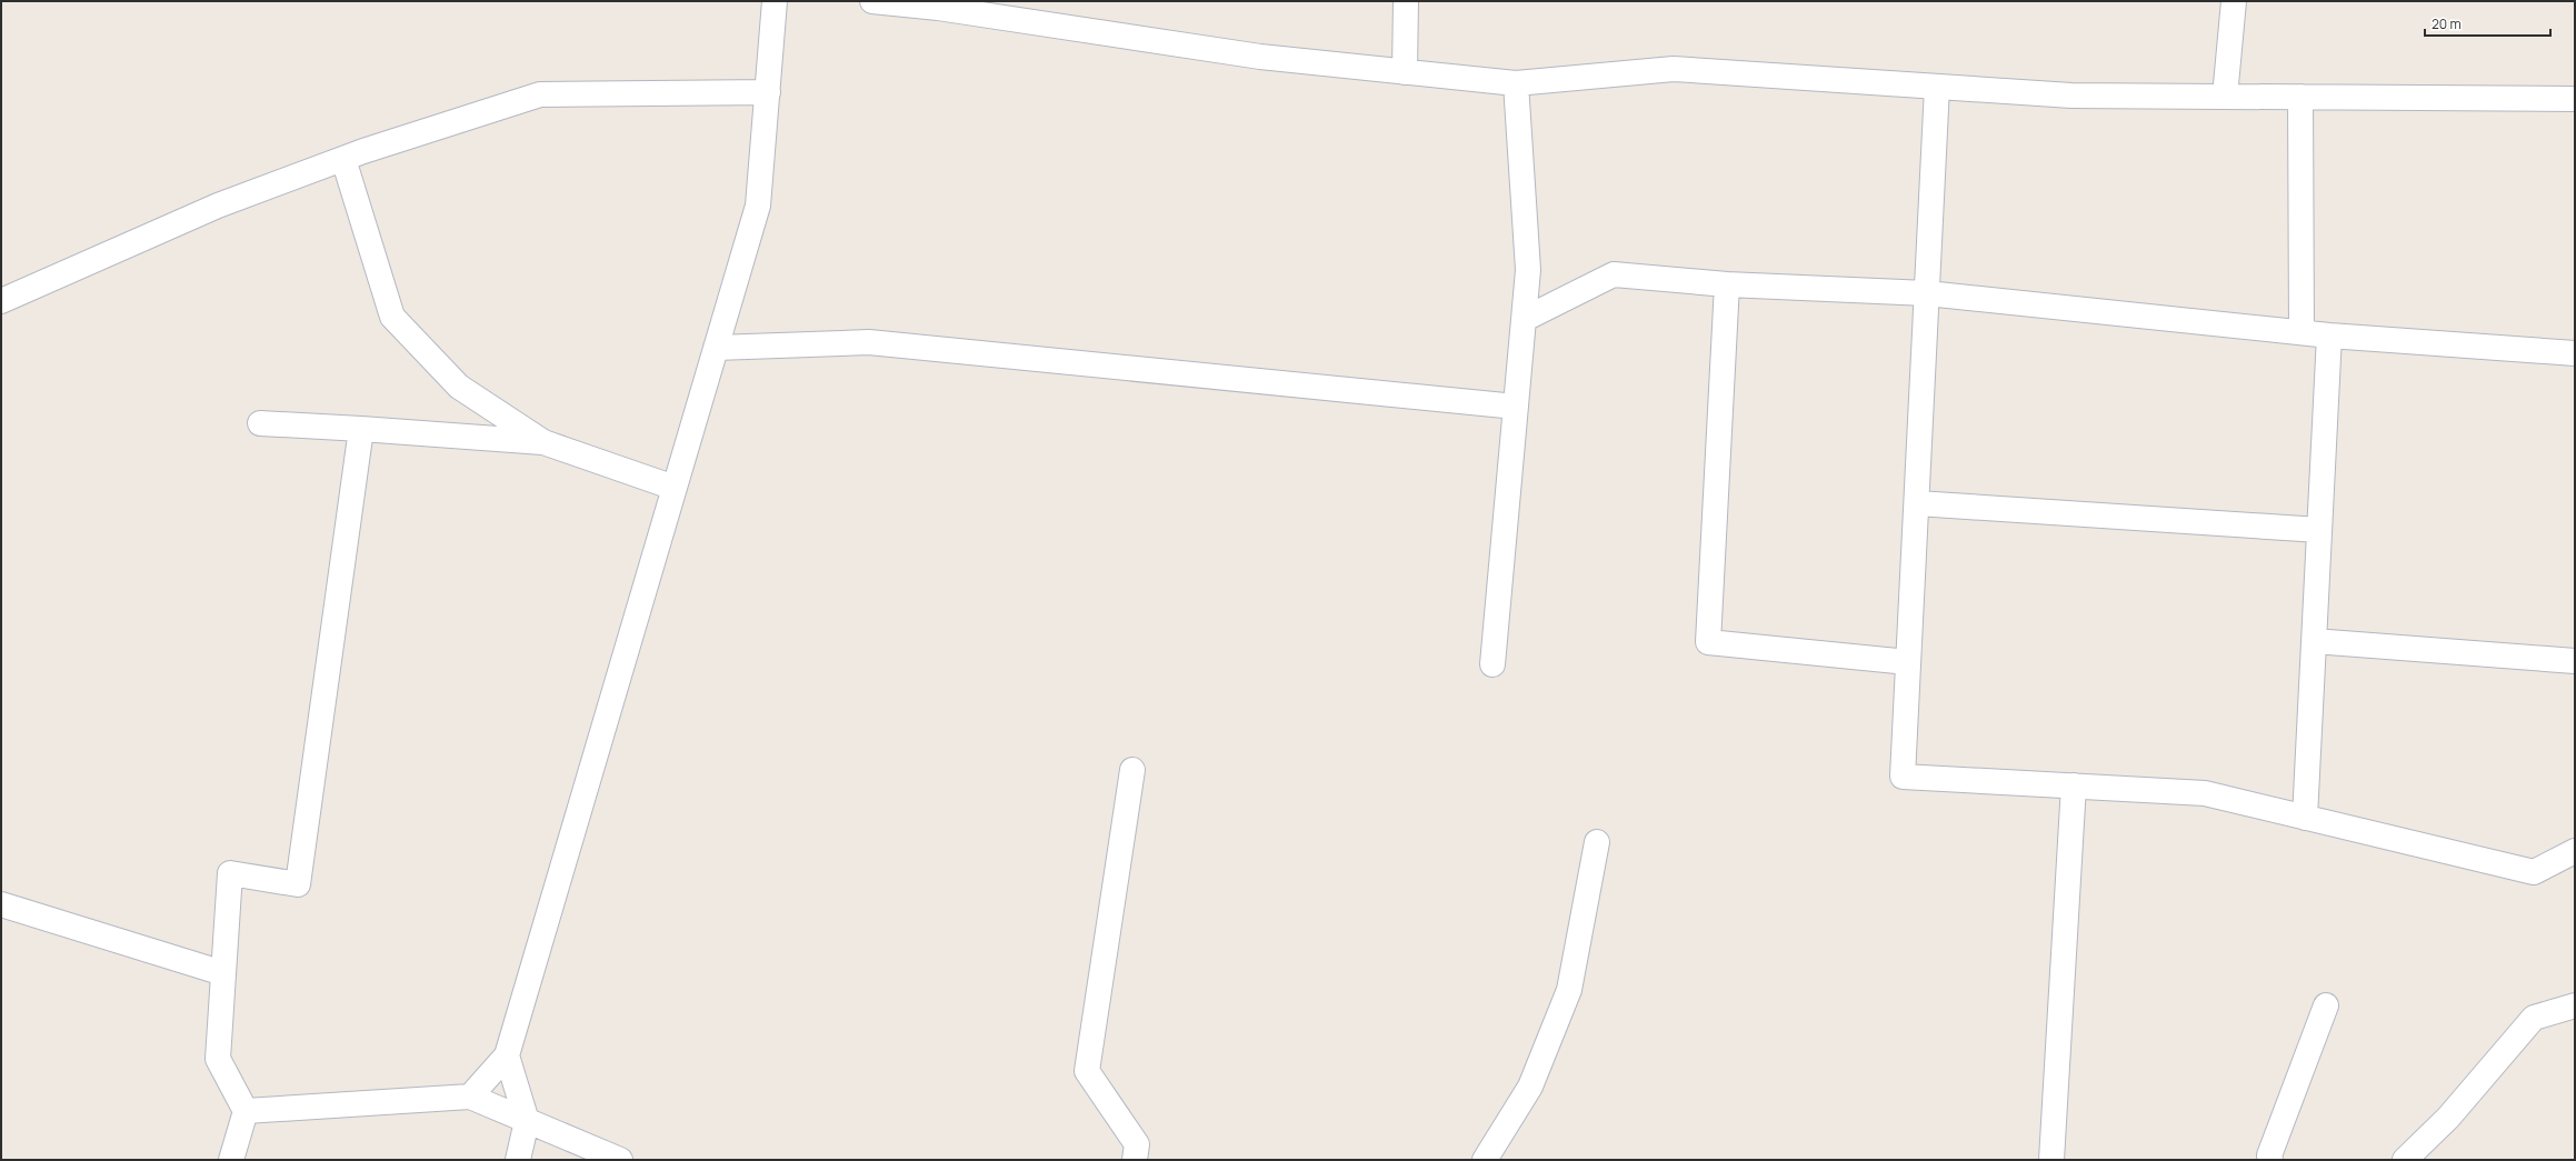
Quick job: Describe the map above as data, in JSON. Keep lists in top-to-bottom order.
{
  "scale_bar": "20 m"
}
